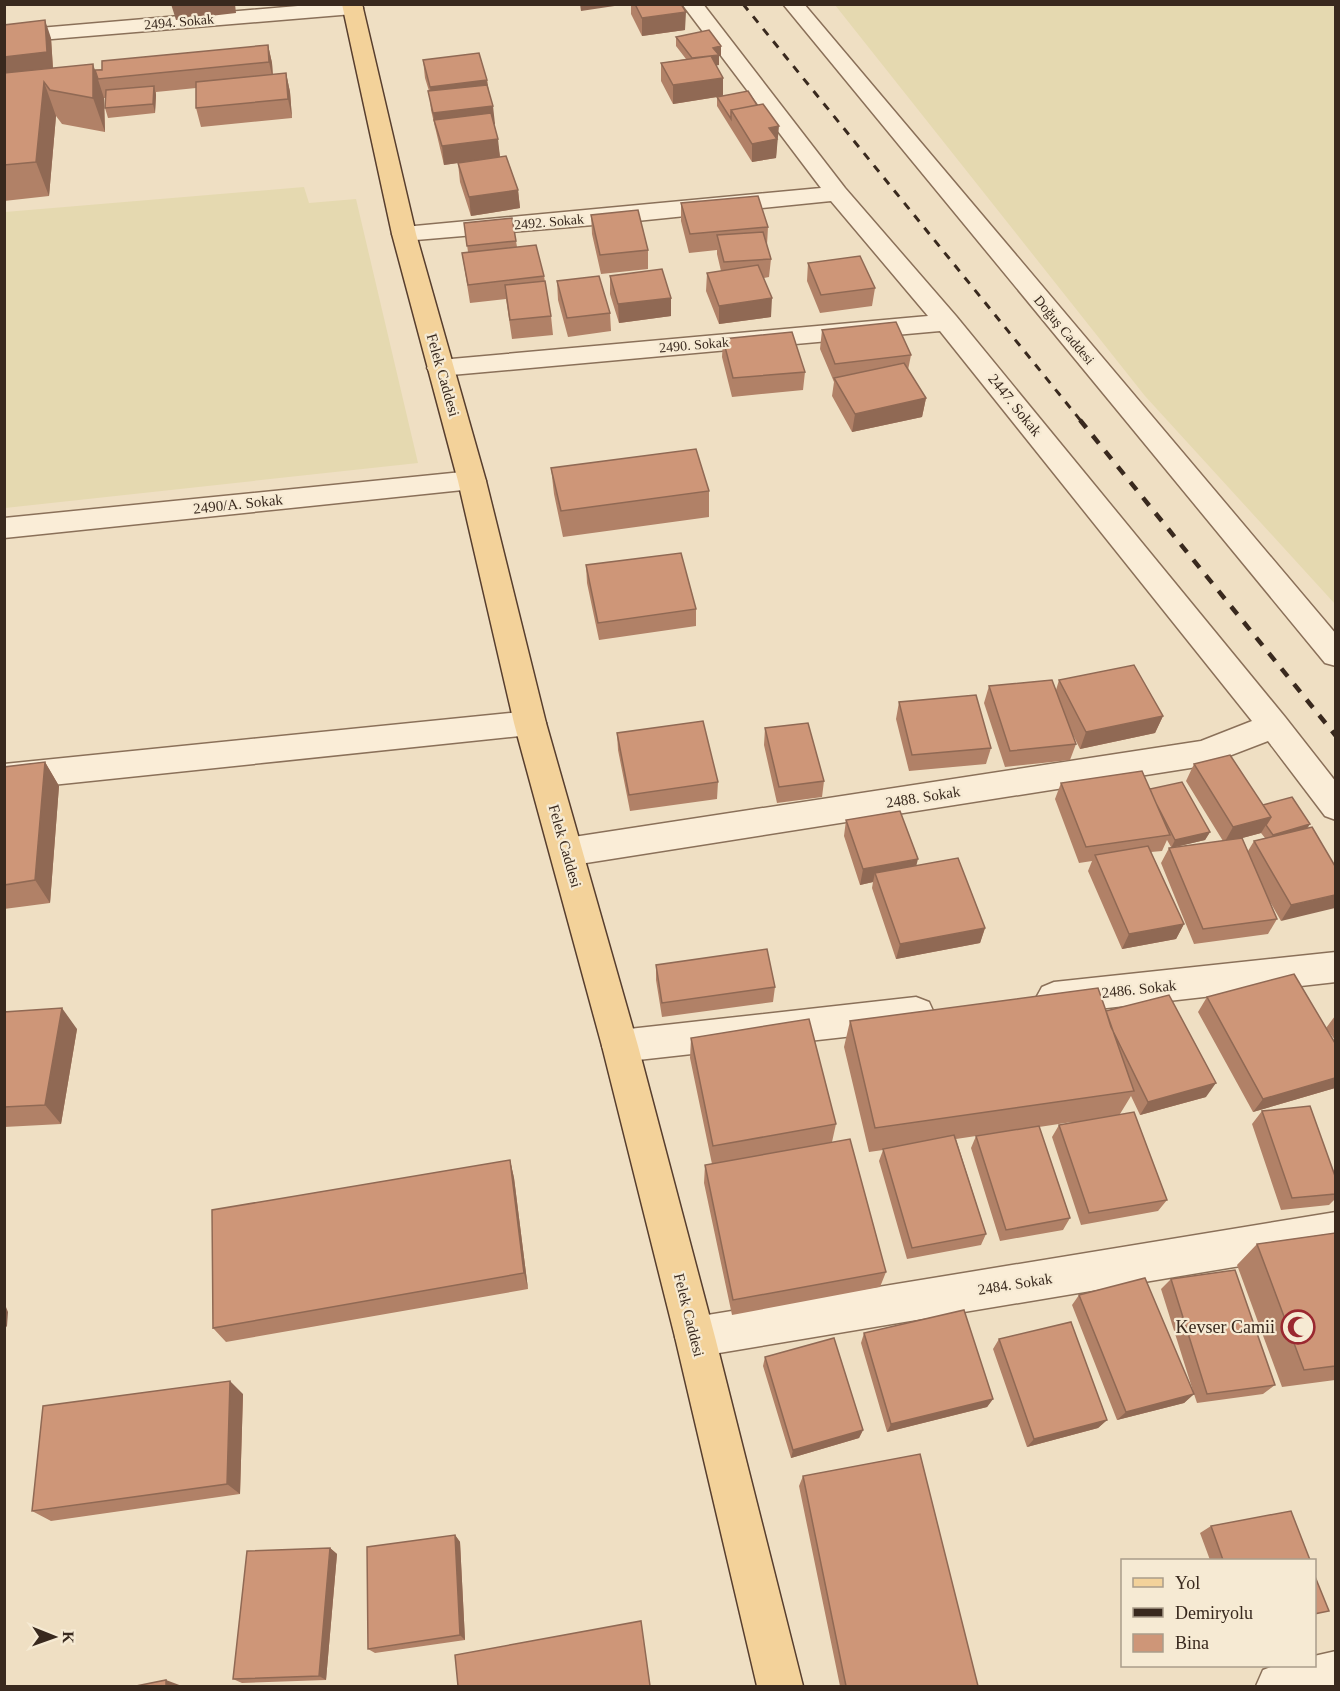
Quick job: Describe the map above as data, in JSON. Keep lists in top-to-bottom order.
{
  "streets": {
    "main road": ["Felek Caddesi"],
    "street": [
      "2494. Sokak",
      "2492. Sokak",
      "Doğuş Caddesi",
      "2490. Sokak",
      "2447. Sokak",
      "2490/A. Sokak",
      "2488. Sokak",
      "2486. Sokak",
      "2484. Sokak"
    ]
  },
  "crossings": [
    ["2494. Sokak", "Felek Caddesi"],
    ["2492. Sokak", "Felek Caddesi"],
    ["2492. Sokak", "2447. Sokak"],
    ["2490. Sokak", "Felek Caddesi"],
    ["2490. Sokak", "2447. Sokak"],
    ["Felek Caddesi", "2490/A. Sokak"],
    ["Felek Caddesi", "2488. Sokak"],
    ["Felek Caddesi", "2484. Sokak"],
    ["2447. Sokak", "2488. Sokak"]
  ],
  "places": {
    "mosque": ["Kevser Camii"]
  },
  "legend": ["Yol", "Demiryolu", "Bina"],
  "north": "right"
}
